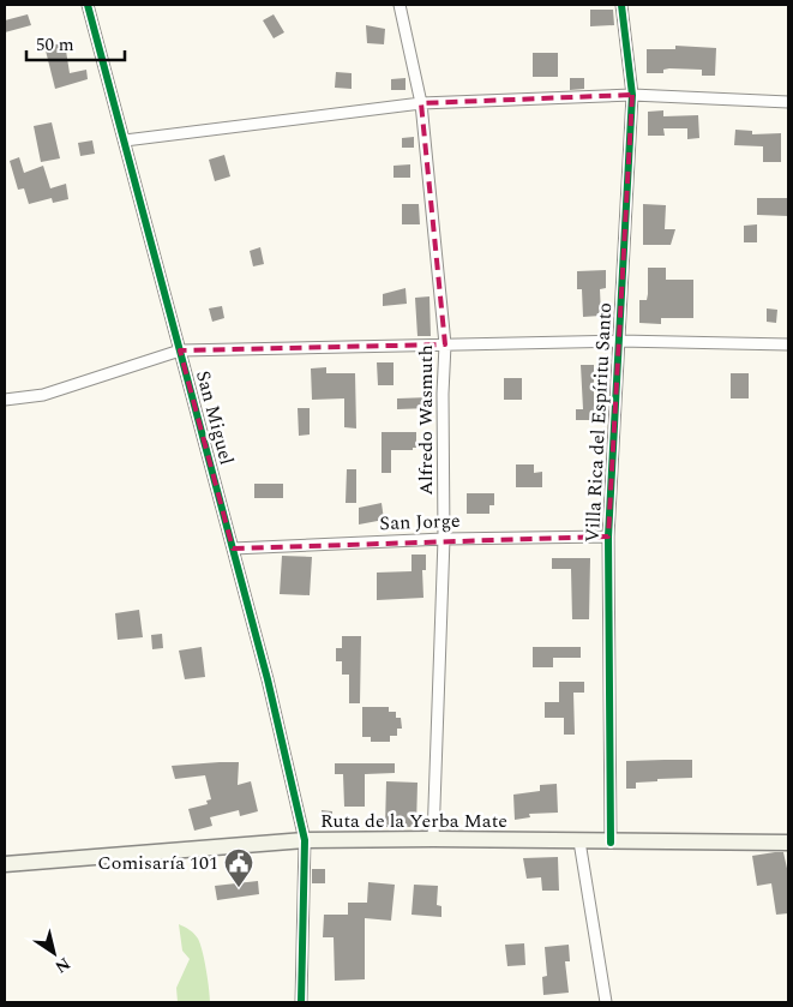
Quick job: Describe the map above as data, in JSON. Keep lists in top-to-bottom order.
{
  "streets": {
    "main road": ["Ruta de la Yerba Mate"],
    "street": [
      "San Miguel",
      "Alfredo Wasmuth",
      "Villa Rica del Espíritu Santo",
      "San Jorge"
    ]
  },
  "crossings": [
    ["San Miguel", "San Jorge"],
    ["San Miguel", "Ruta de la Yerba Mate"],
    ["Alfredo Wasmuth", "San Jorge"],
    ["Alfredo Wasmuth", "Ruta de la Yerba Mate"],
    ["Villa Rica del Espíritu Santo", "San Jorge"],
    ["Villa Rica del Espíritu Santo", "Ruta de la Yerba Mate"]
  ],
  "places": {
    "public building": ["Comisaría 101"]
  },
  "scale_bar": "50 m",
  "north": "bottom right"
}
